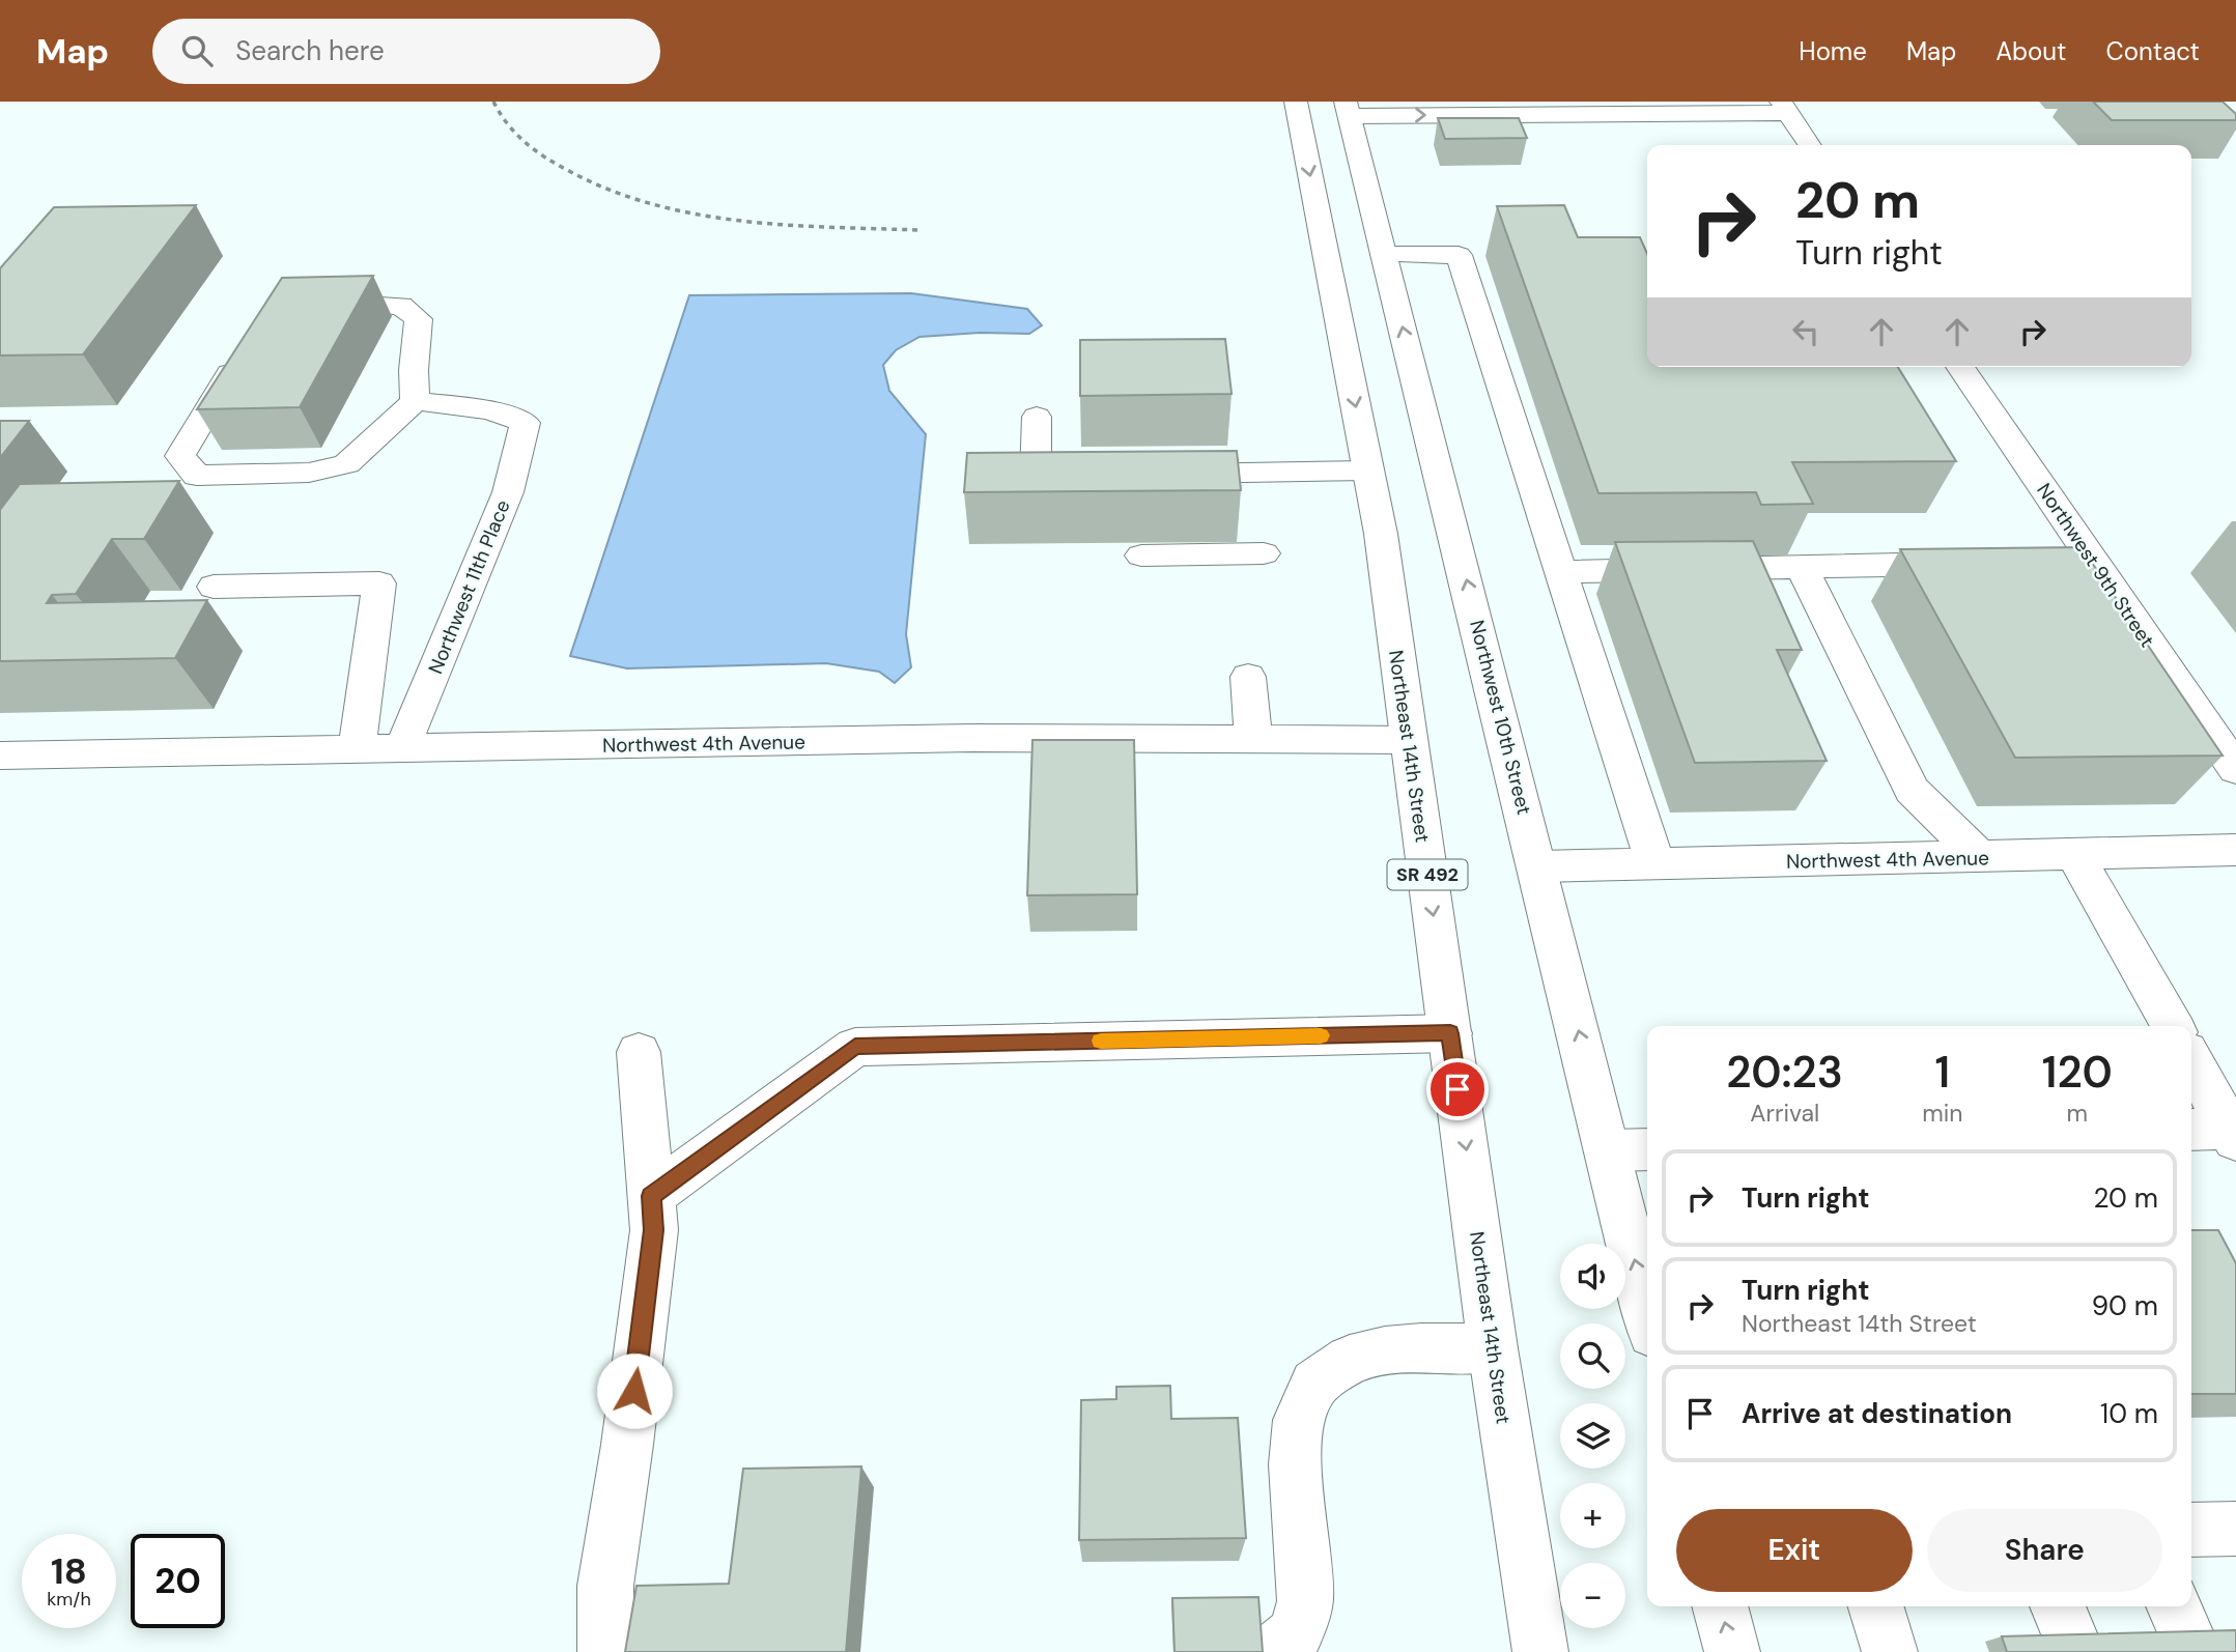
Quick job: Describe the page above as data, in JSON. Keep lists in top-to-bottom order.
{
  "streets": {
    "main road": [
      "Northwest 9th Street",
      "Northwest 11th Place",
      "Northwest 10th Street",
      "Northwest 4th Avenue",
      "Northeast 14th Street",
      "SR 492"
    ]
  },
  "crossings": [
    ["Northwest 11th Place", "Northwest 4th Avenue"],
    ["Northwest 10th Street", "Northwest 4th Avenue"],
    ["Northwest 4th Avenue", "Northeast 14th Street"]
  ],
  "one_way": ["Northeast 14th Street"],
  "page": {
    "header": "Map",
    "search": "Search here",
    "nav": [
      "Home",
      "Map",
      "About",
      "Contact"
    ],
    "turn": ["20 m", "Turn right"],
    "eta": [
      "20:23",
      "Arrival",
      "1",
      "min",
      "120",
      "m"
    ],
    "list": [
      {
        "name": "Turn right",
        "value": "20 m"
      },
      {
        "name": "Turn right",
        "note": "Northeast 14th Street",
        "value": "90 m"
      },
      {
        "name": "Arrive at destination",
        "value": "10 m"
      }
    ],
    "map_buttons": ["+", "−"],
    "buttons": ["Exit", "Share"],
    "speed": "18 km/h",
    "limit": "20"
  }
}
